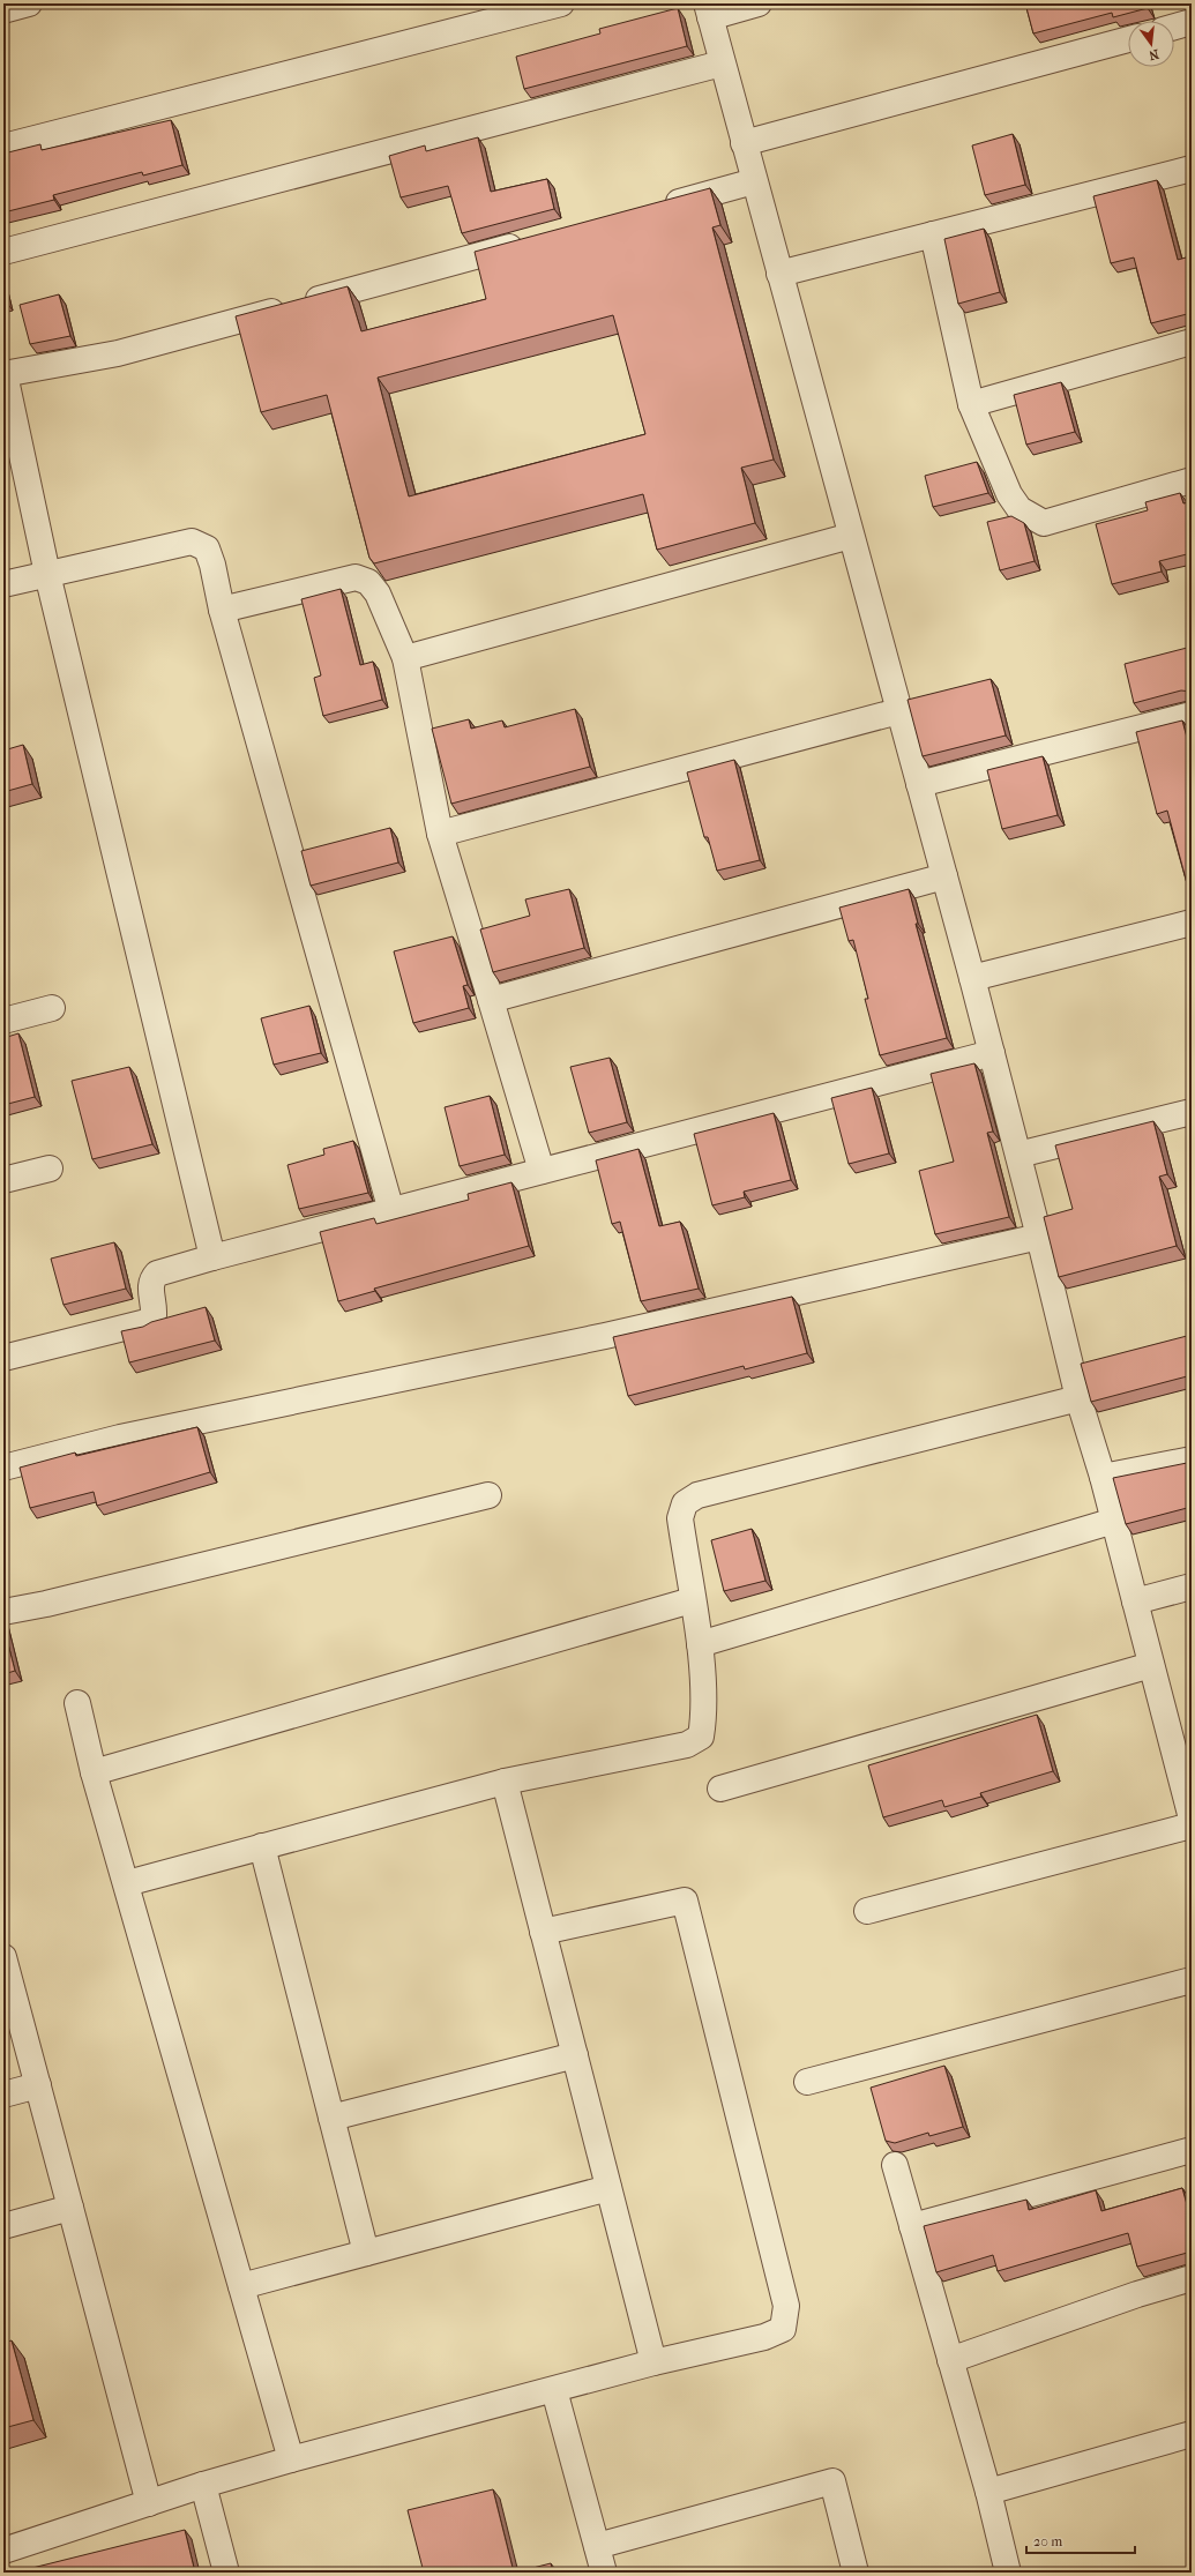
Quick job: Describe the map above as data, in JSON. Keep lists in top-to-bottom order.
{
  "scale_bar": "20 m",
  "north": "bottom"
}
